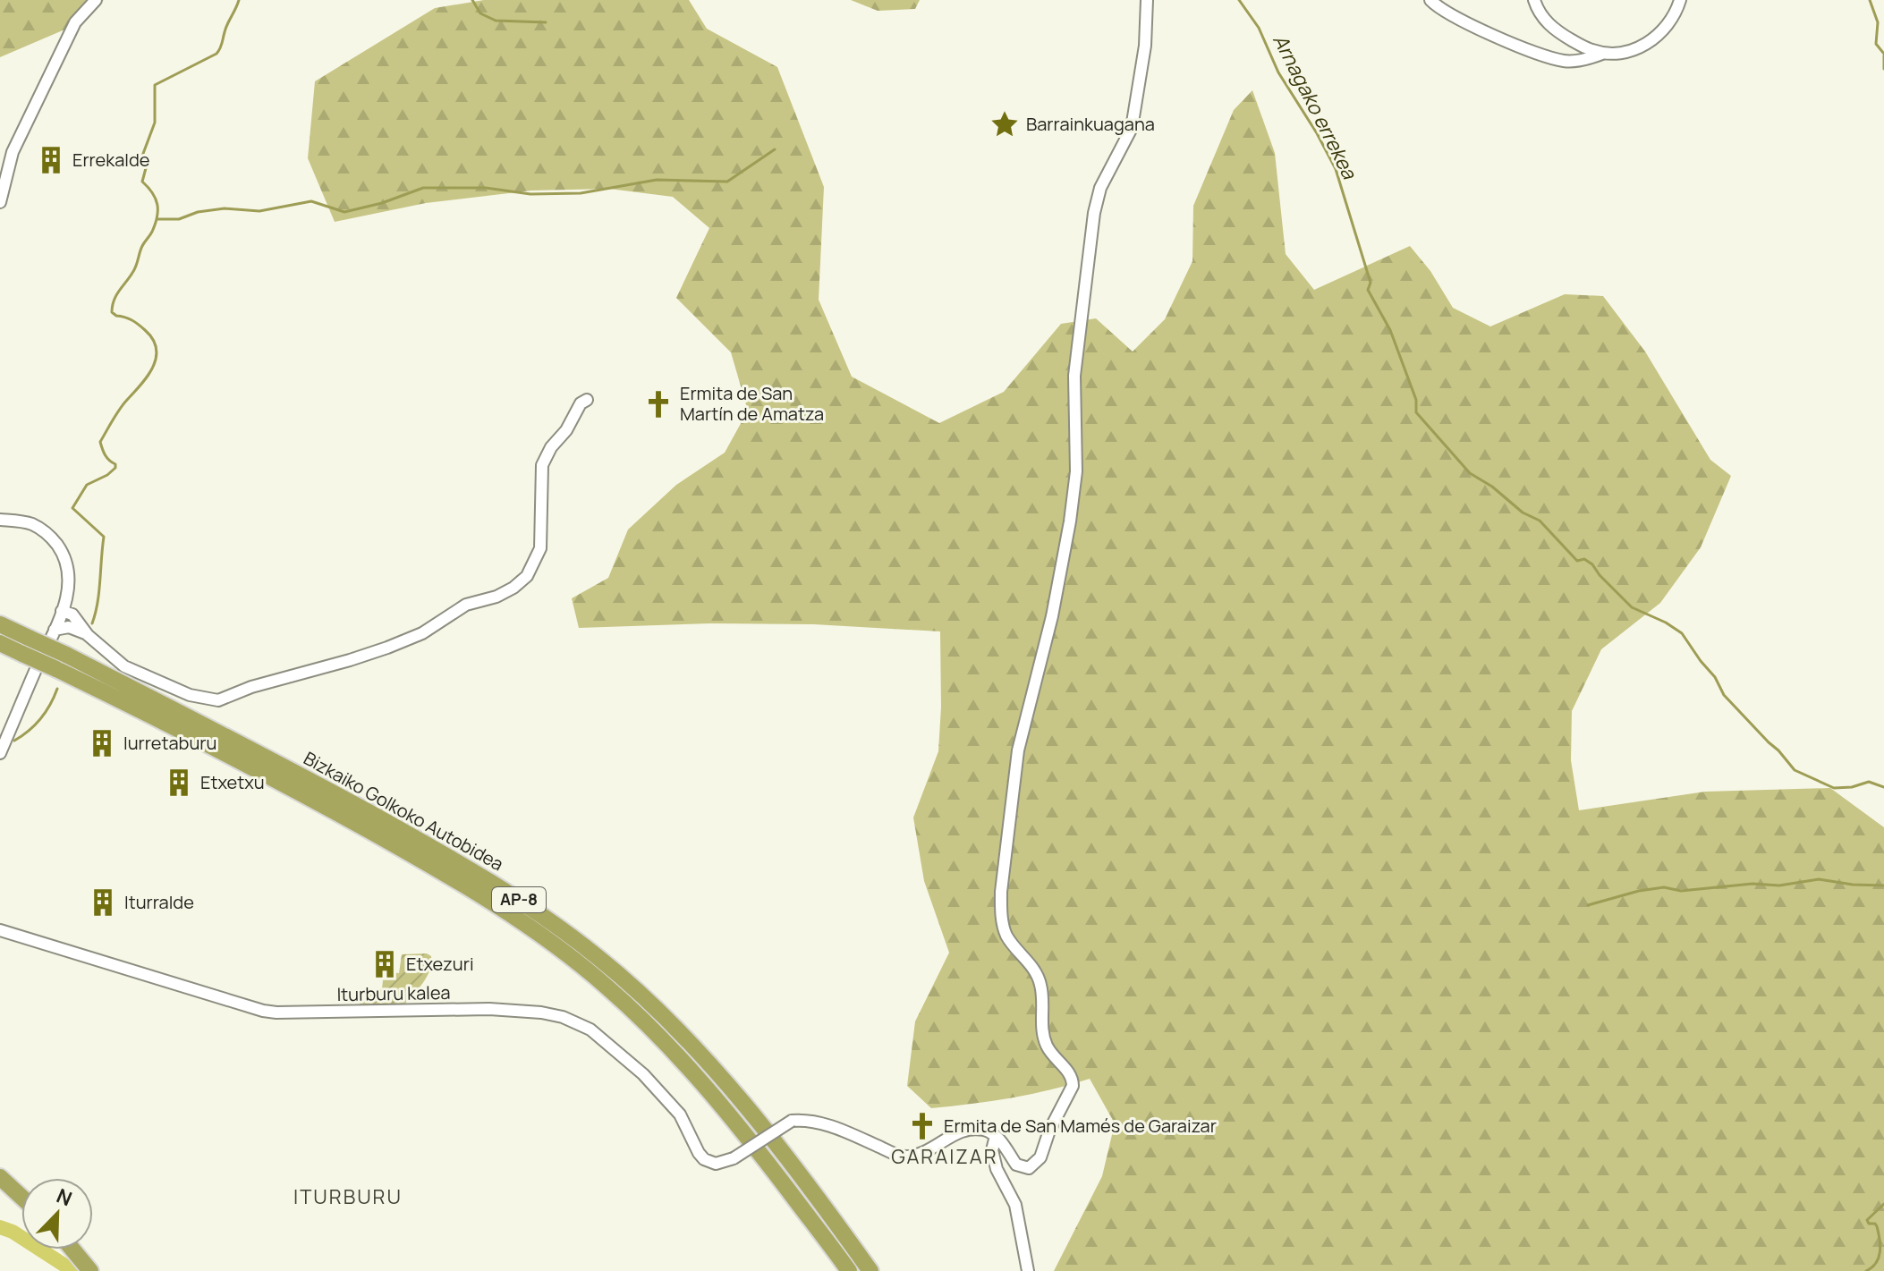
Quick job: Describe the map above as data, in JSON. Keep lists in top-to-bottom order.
{
  "streets": {
    "highway": ["Bizkaiko Golkoko Autobidea", "AP-8"],
    "street": ["Iturburu kalea"]
  },
  "districts": ["GARAIZAR", "ITURBURU"],
  "water": ["Arnagako errekea"],
  "places": {
    "place": ["Barrainkuagana"],
    "building": [
      "Errekalde",
      "Iurretaburu",
      "Etxetxu",
      "Iturralde",
      "Etxezuri"
    ],
    "church": ["Ermita de San Martín de Amatza", "Ermita de San Mamés de Garaizar"]
  },
  "north": "top right"
}
